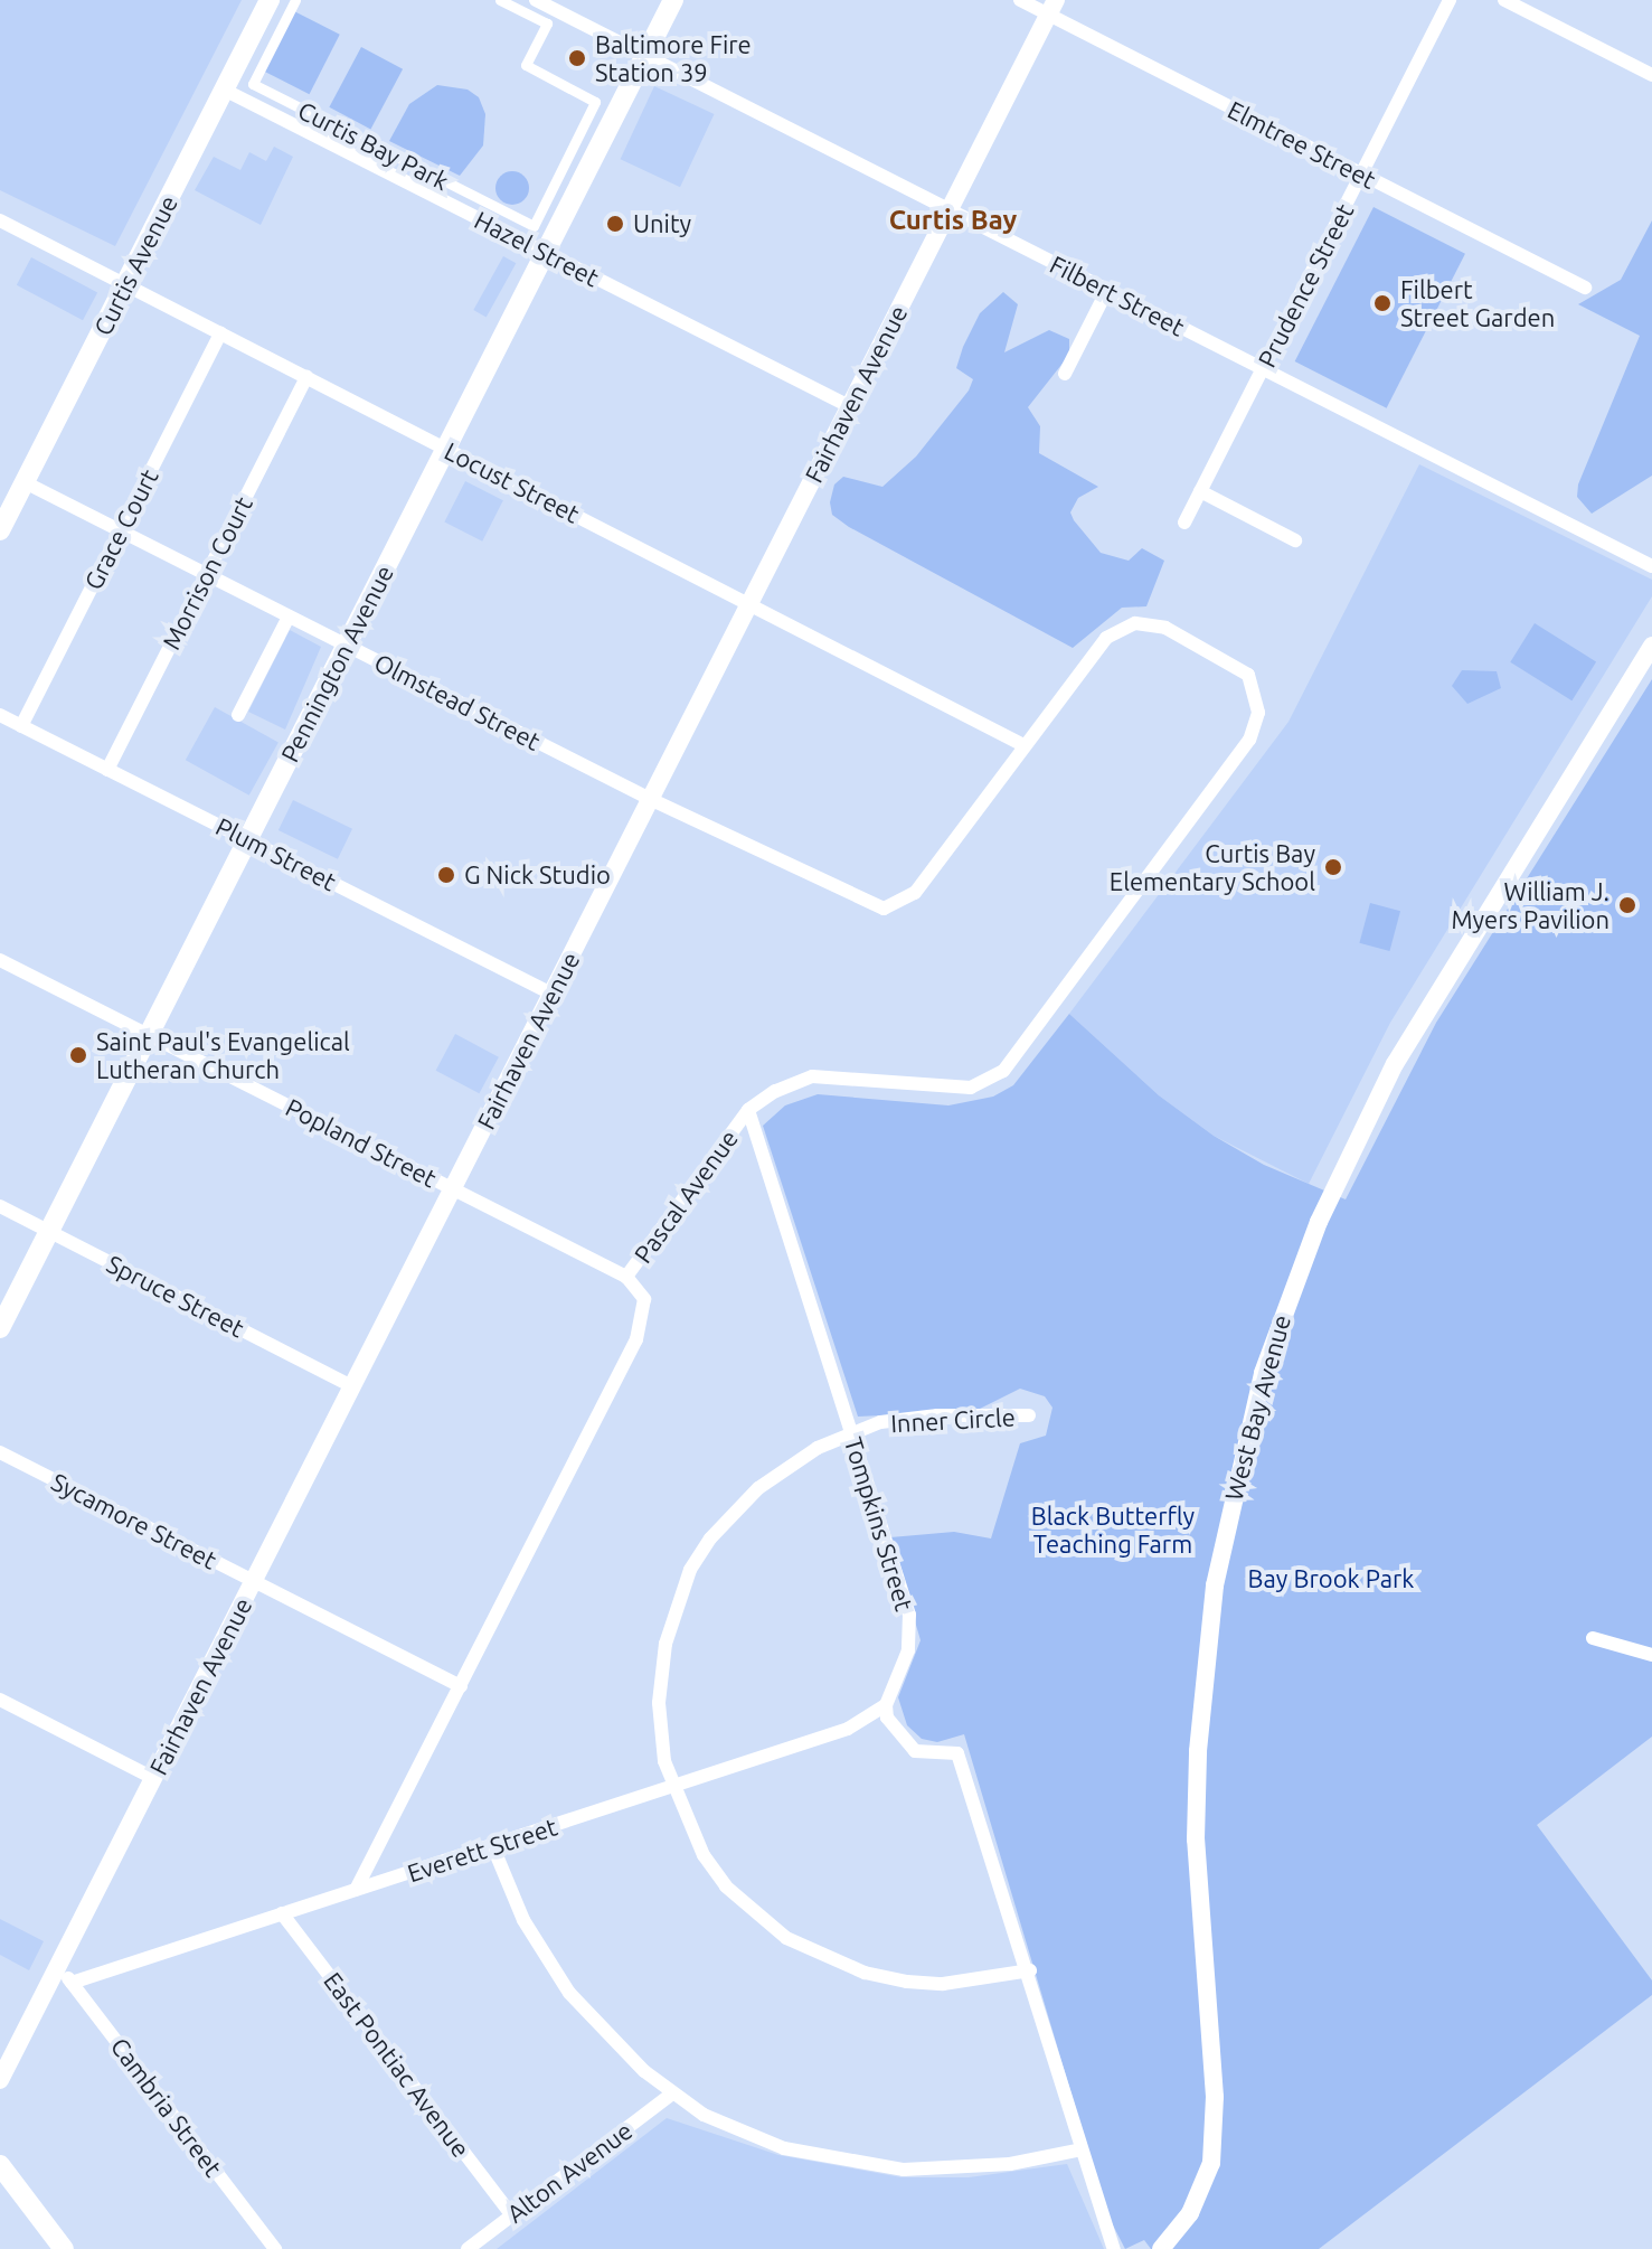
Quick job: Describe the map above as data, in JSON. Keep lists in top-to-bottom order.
{
  "streets": {
    "main road": ["Curtis Avenue", "Pennington Avenue"],
    "street": [
      "Elmtree Street",
      "Curtis Bay Park",
      "Hazel Street",
      "Prudence Street",
      "Filbert Street",
      "Fairhaven Avenue",
      "Locust Street",
      "Grace Court",
      "Morrison Court",
      "Olmstead Street",
      "Plum Street",
      "Popland Street",
      "Pascal Avenue",
      "Spruce Street",
      "West Bay Avenue",
      "Inner Circle",
      "Sycamore Street",
      "Tompkins Street",
      "Everett Street",
      "East Pontiac Avenue",
      "Cambria Street",
      "Alton Avenue"
    ]
  },
  "crossings": [
    ["Elmtree Street", "Prudence Street"],
    ["Elmtree Street", "Fairhaven Avenue"],
    ["Hazel Street", "Curtis Avenue"],
    ["Hazel Street", "Fairhaven Avenue"],
    ["Hazel Street", "Pennington Avenue"],
    ["Curtis Avenue", "Locust Street"],
    ["Curtis Avenue", "Olmstead Street"],
    ["Prudence Street", "Filbert Street"],
    ["Filbert Street", "Fairhaven Avenue"],
    ["Filbert Street", "Pennington Avenue"],
    ["Fairhaven Avenue", "Locust Street"],
    ["Fairhaven Avenue", "Olmstead Street"],
    ["Fairhaven Avenue", "Plum Street"],
    ["Fairhaven Avenue", "Popland Street"],
    ["Fairhaven Avenue", "Spruce Street"],
    ["Fairhaven Avenue", "Sycamore Street"],
    ["Fairhaven Avenue", "Cambria Street"],
    ["Locust Street", "Grace Court"],
    ["Locust Street", "Morrison Court"],
    ["Locust Street", "Pennington Avenue"],
    ["Locust Street", "Olmstead Street"],
    ["Locust Street", "Pascal Avenue"],
    ["Grace Court", "Olmstead Street"],
    ["Grace Court", "Plum Street"],
    ["Morrison Court", "Olmstead Street"],
    ["Morrison Court", "Plum Street"],
    ["Pennington Avenue", "Olmstead Street"],
    ["Pennington Avenue", "Plum Street"],
    ["Pennington Avenue", "Popland Street"],
    ["Pennington Avenue", "Spruce Street"],
    ["Olmstead Street", "Pascal Avenue"],
    ["Popland Street", "Pascal Avenue"],
    ["Pascal Avenue", "Sycamore Street"],
    ["Pascal Avenue", "Tompkins Street"],
    ["Pascal Avenue", "Everett Street"],
    ["Inner Circle", "Tompkins Street"],
    ["Inner Circle", "Everett Street"],
    ["Tompkins Street", "Everett Street"],
    ["Everett Street", "East Pontiac Avenue"],
    ["Everett Street", "Cambria Street"],
    ["East Pontiac Avenue", "Alton Avenue"]
  ],
  "districts": ["Curtis Bay"],
  "parks": ["Black Butterfly Teaching Farm", "Bay Brook Park"],
  "places": [
    "Baltimore Fire Station 39",
    "Unity",
    "Filbert Street Garden",
    "Curtis Bay Elementary School",
    "G Nick Studio",
    "William J. Myers Pavilion",
    "Saint Paul's Evangelical Lutheran Church"
  ]
}
